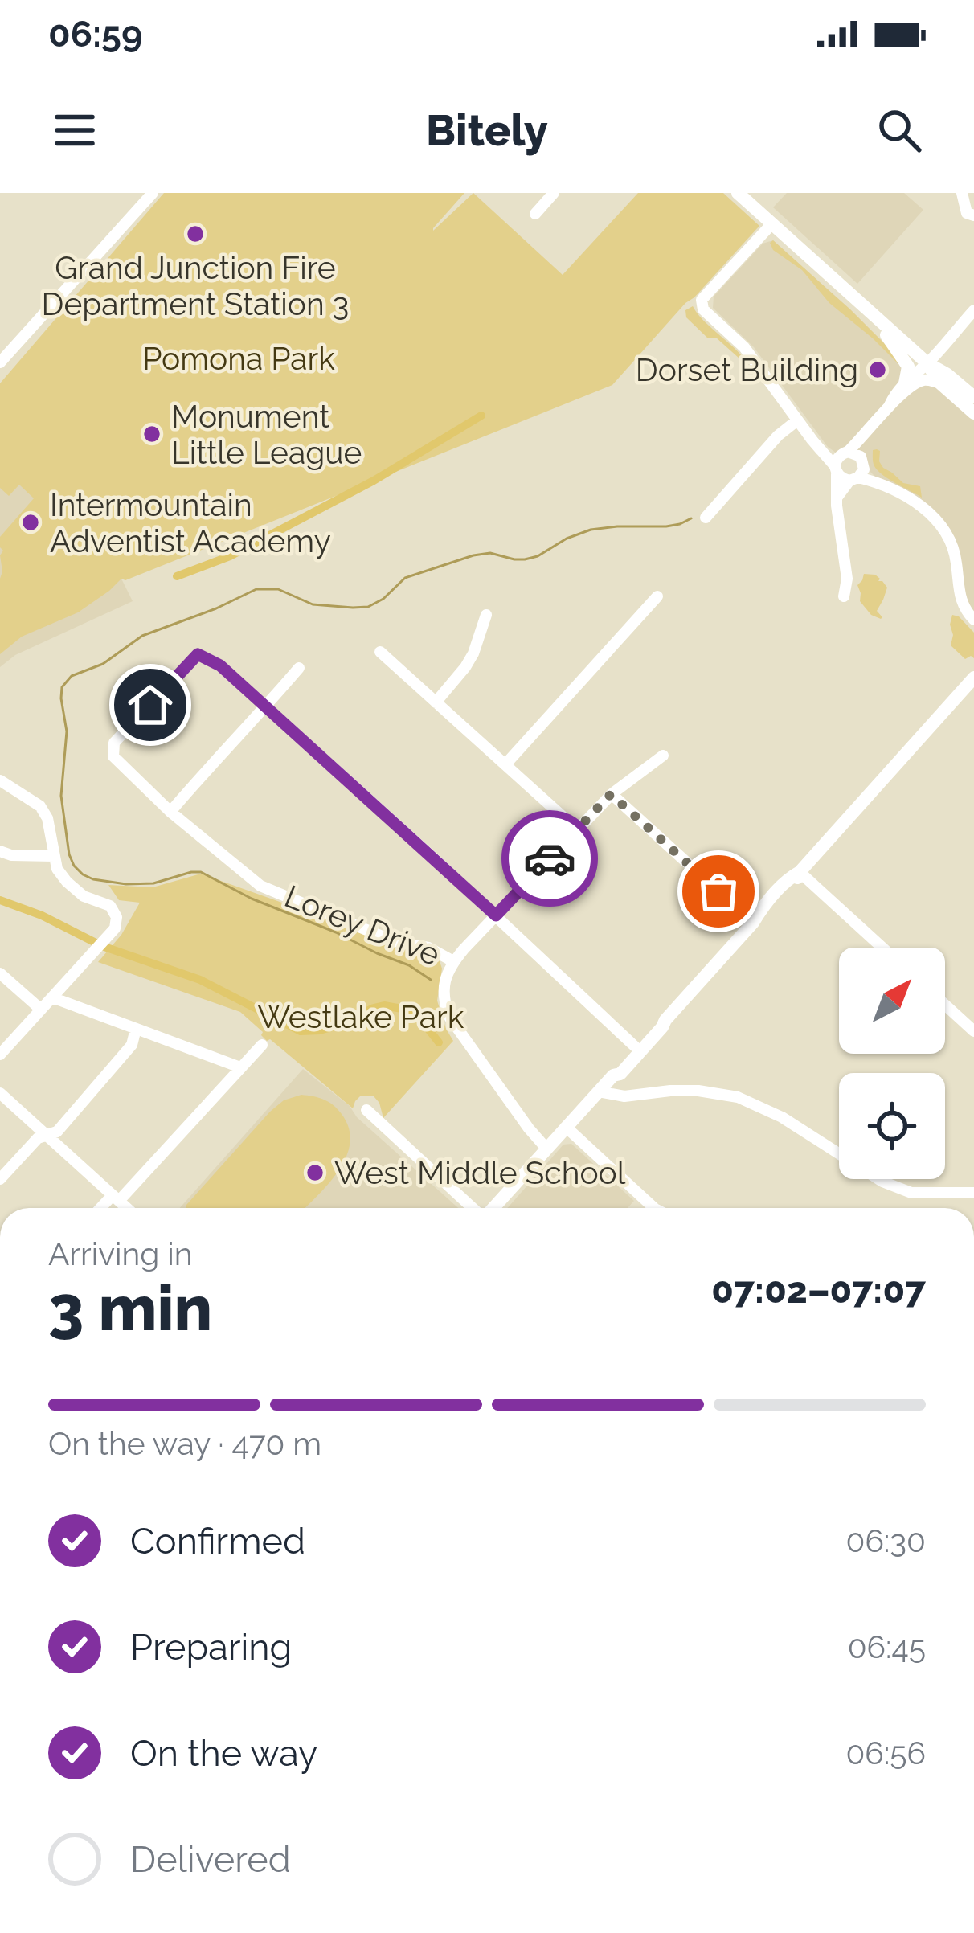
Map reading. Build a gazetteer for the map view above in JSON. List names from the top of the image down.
{
  "streets": {
    "street": ["Lorey Drive"]
  },
  "parks": ["Pomona Park", "Westlake Park"],
  "places": [
    "Grand Junction Fire Department Station 3",
    "Dorset Building",
    "Monument Little League",
    "Intermountain Adventist Academy",
    "West Middle School"
  ],
  "north": "top right",
  "page": {
    "status": "06:59",
    "header": "Bitely",
    "heading": ["3 min", "Arriving in", "07:02–07:07"],
    "bar": "On the way · 470 m",
    "list": [
      ["Confirmed", "06:30"],
      ["Preparing", "06:45"],
      ["On the way", "06:56"],
      "Delivered"
    ]
  }
}
